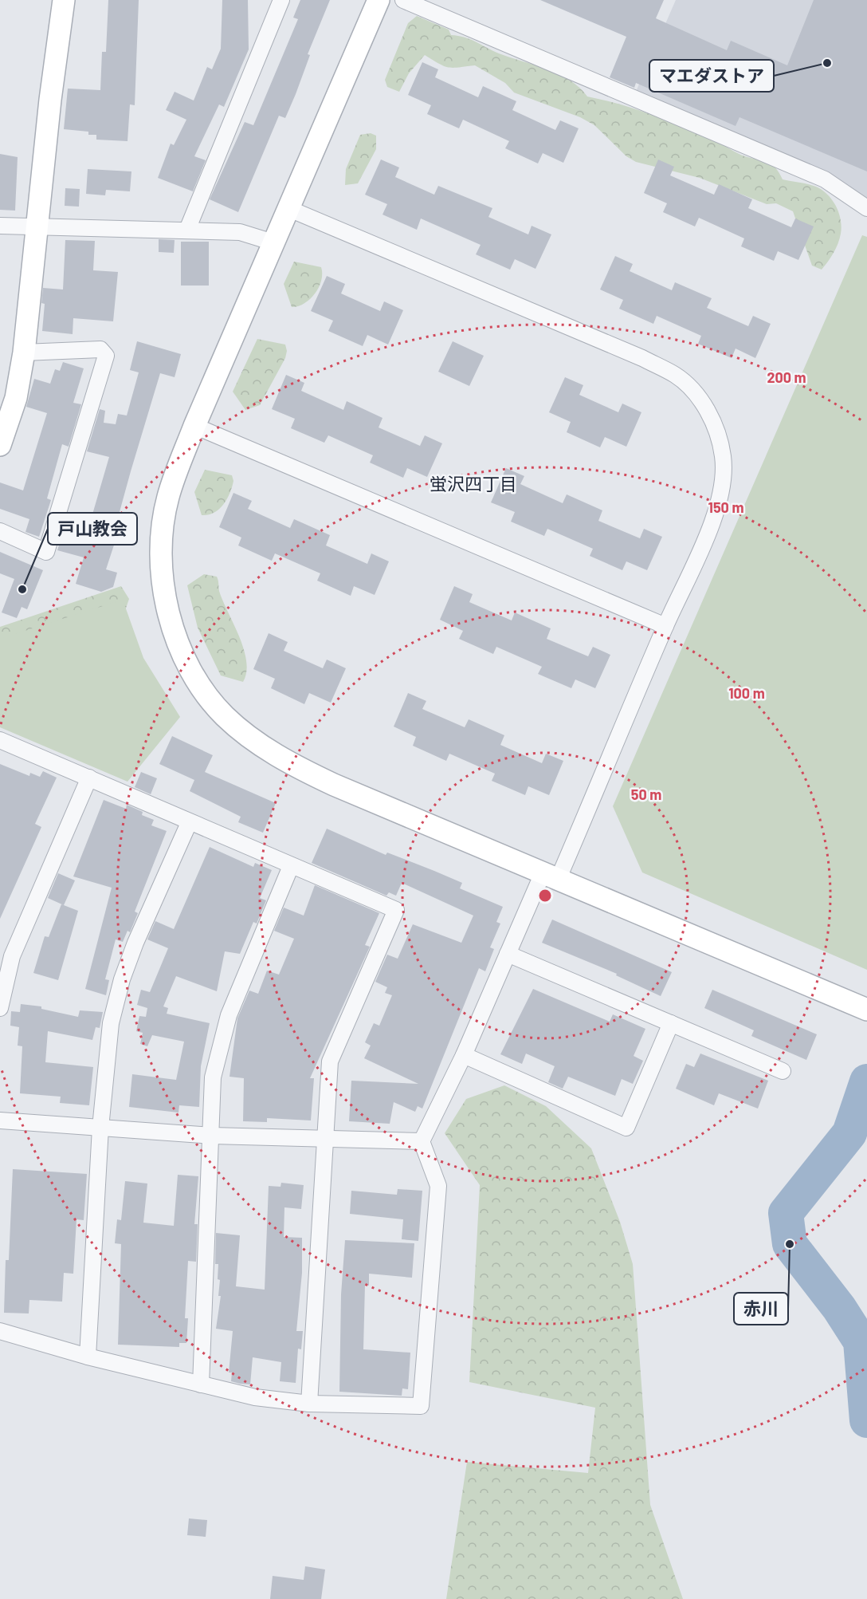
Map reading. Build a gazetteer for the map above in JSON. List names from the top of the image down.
{
  "districts": ["蛍沢四丁目"],
  "places": ["マエダストア", "戸山教会", "赤川"],
  "rings": [
    "200 m",
    "150 m",
    "100 m",
    "50 m"
  ]
}
